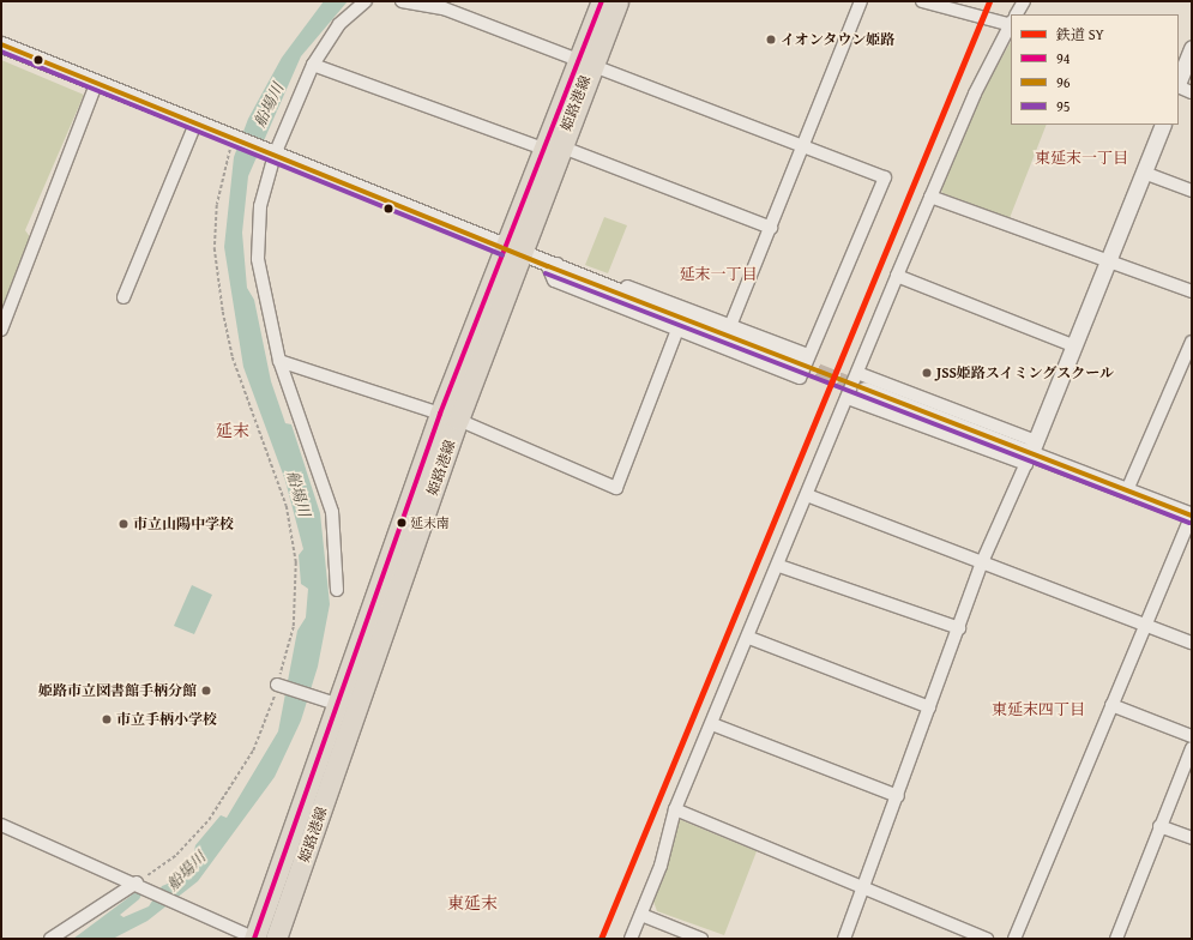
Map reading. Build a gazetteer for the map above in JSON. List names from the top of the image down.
{
  "streets": {
    "main road": ["姫路港線"]
  },
  "districts": [
    "東延末一丁目",
    "延末一丁目",
    "延末",
    "東延末四丁目",
    "東延末"
  ],
  "water": ["船場川"],
  "places": [
    "イオンタウン姫路",
    "JSS姫路スイミングスクール",
    "延末南",
    "市立山陽中学校",
    "姫路市立図書館手柄分館",
    "市立手柄小学校"
  ],
  "lines": [
    "rail line SY",
    "transit line 94",
    "transit line 96",
    "transit line 95"
  ],
  "legend": [
    "鉄道 SY",
    "94",
    "96",
    "95"
  ]
}
